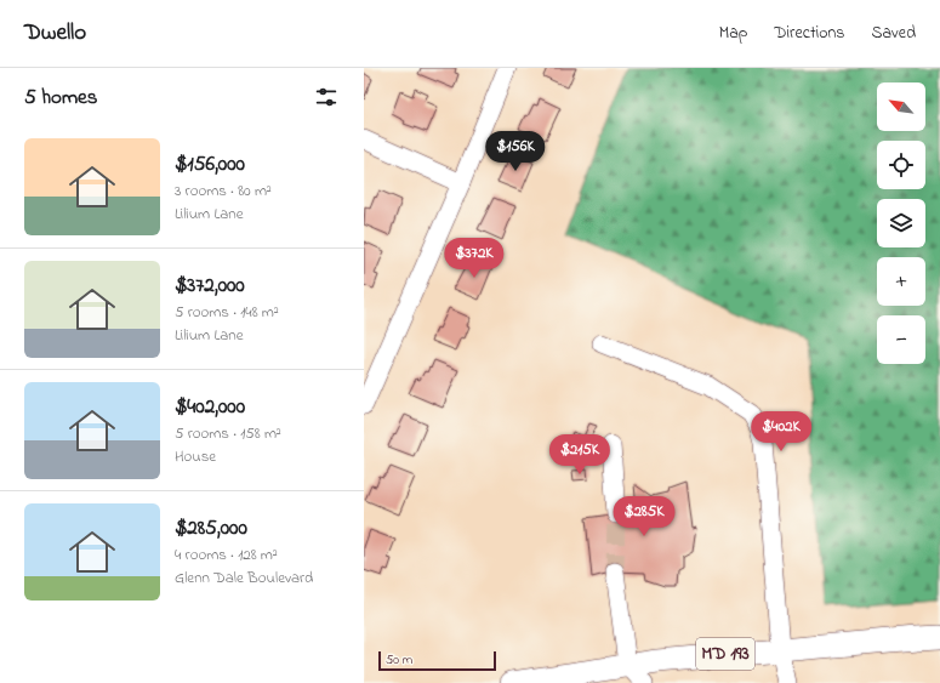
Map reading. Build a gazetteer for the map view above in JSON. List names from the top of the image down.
{
  "streets": {
    "main road": ["MD 193"]
  },
  "scale_bar": "50 m",
  "north": "top left",
  "page": {
    "header": "Dwello",
    "nav": ["Map", "Directions", "Saved"],
    "heading": "5 homes",
    "map_buttons": ["+", "−"],
    "list": [
      {
        "name": "$156,000",
        "note": "3 rooms · 80 m² · Lilium Lane"
      },
      {
        "name": "$372,000",
        "note": "5 rooms · 148 m² · Lilium Lane"
      },
      {
        "name": "$402,000",
        "note": "5 rooms · 158 m² · House"
      },
      {
        "name": "$285,000",
        "note": "4 rooms · 128 m² · Glenn Dale Boulevard"
      }
    ],
    "price": [
      "$156K",
      "$372K",
      "$402K",
      "$215K",
      "$285K"
    ],
    "scale": "50 m"
  }
}
